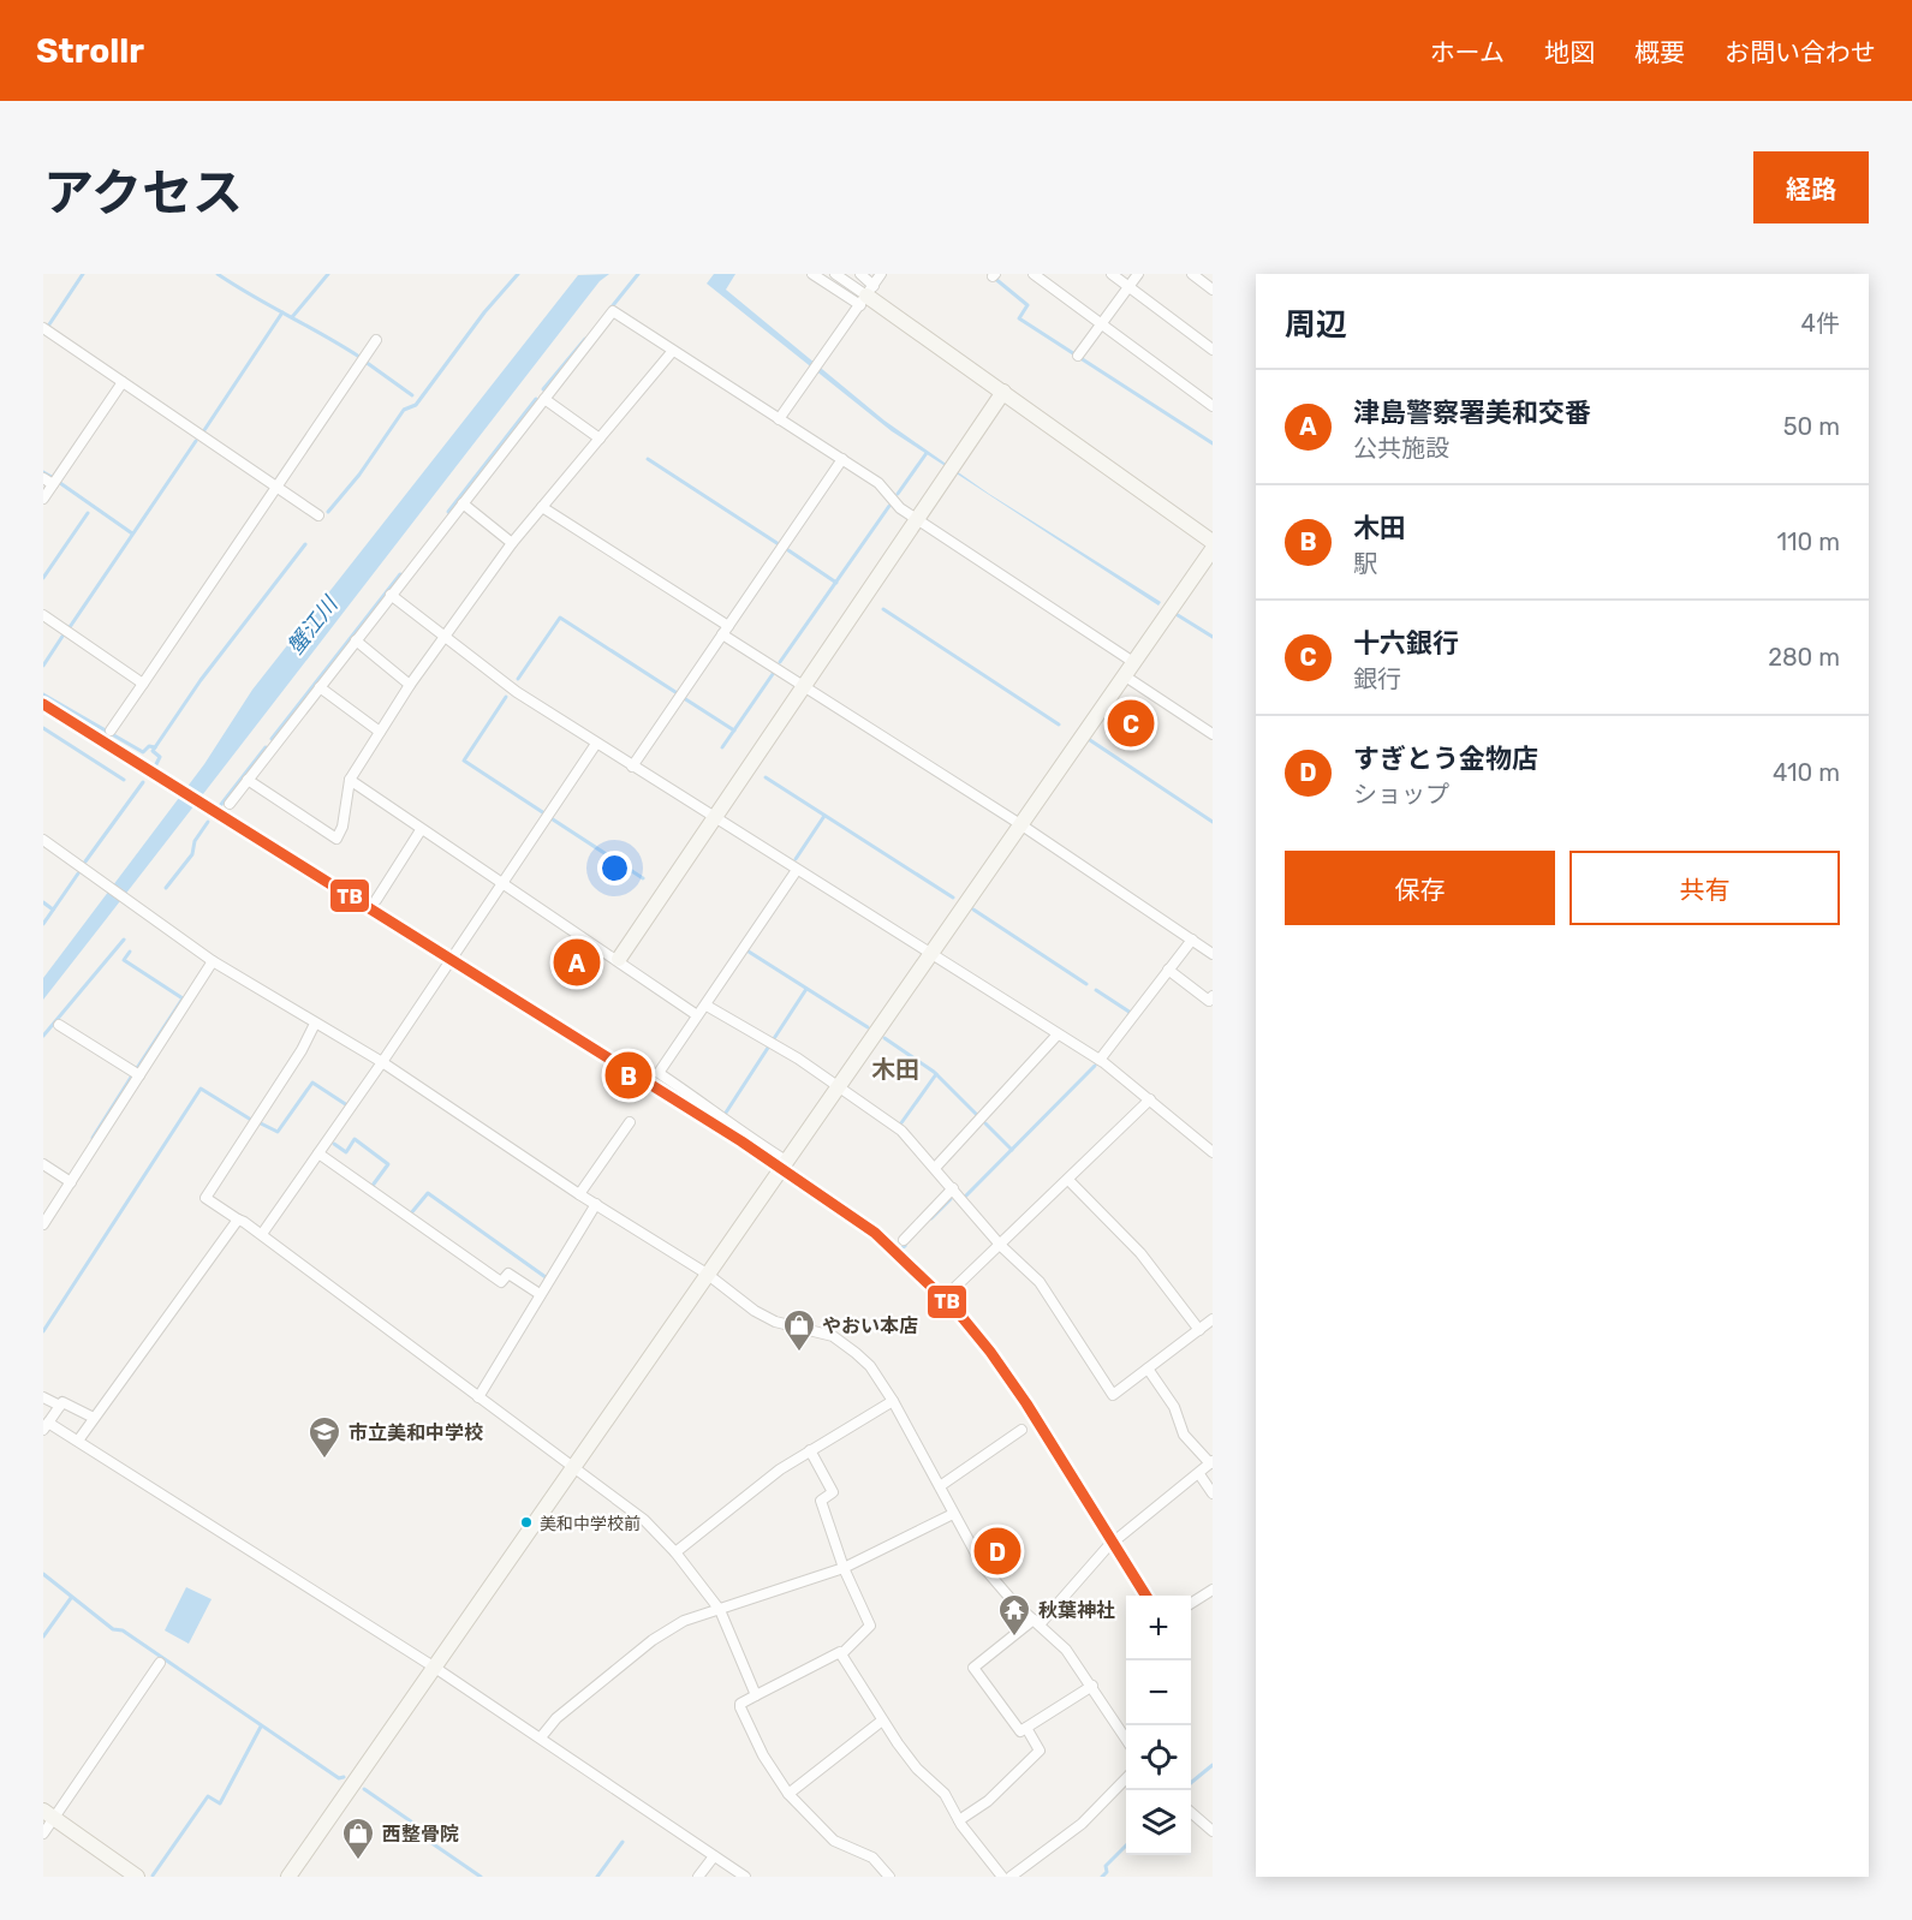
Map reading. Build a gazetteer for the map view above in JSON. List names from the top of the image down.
{
  "districts": ["木田"],
  "water": ["蟹江川"],
  "places": {
    "shop": ["やおい本店", "西整骨院"],
    "school or university": ["市立美和中学校"],
    "other": ["美和中学校前"],
    "temple": ["秋葉神社"]
  },
  "lines": ["transit line TB"],
  "page": {
    "header": "Strollr",
    "nav": [
      "ホーム",
      "地図",
      "概要",
      "お問い合わせ"
    ],
    "title": "アクセス",
    "buttons": [
      "経路",
      ["保存", "共有"]
    ],
    "heading": ["周辺", "4件"],
    "list": [
      {
        "mark": "A",
        "name": "津島警察署美和交番",
        "note": "公共施設",
        "value": "50 m"
      },
      {
        "mark": "B",
        "name": "木田",
        "note": "駅",
        "value": "110 m"
      },
      {
        "mark": "C",
        "name": "十六銀行",
        "note": "銀行",
        "value": "280 m"
      },
      {
        "mark": "D",
        "name": "すぎとう金物店",
        "note": "ショップ",
        "value": "410 m"
      }
    ],
    "pins": [
      "C",
      "A",
      "B",
      "D"
    ],
    "map_buttons": ["+", "−"]
  }
}
